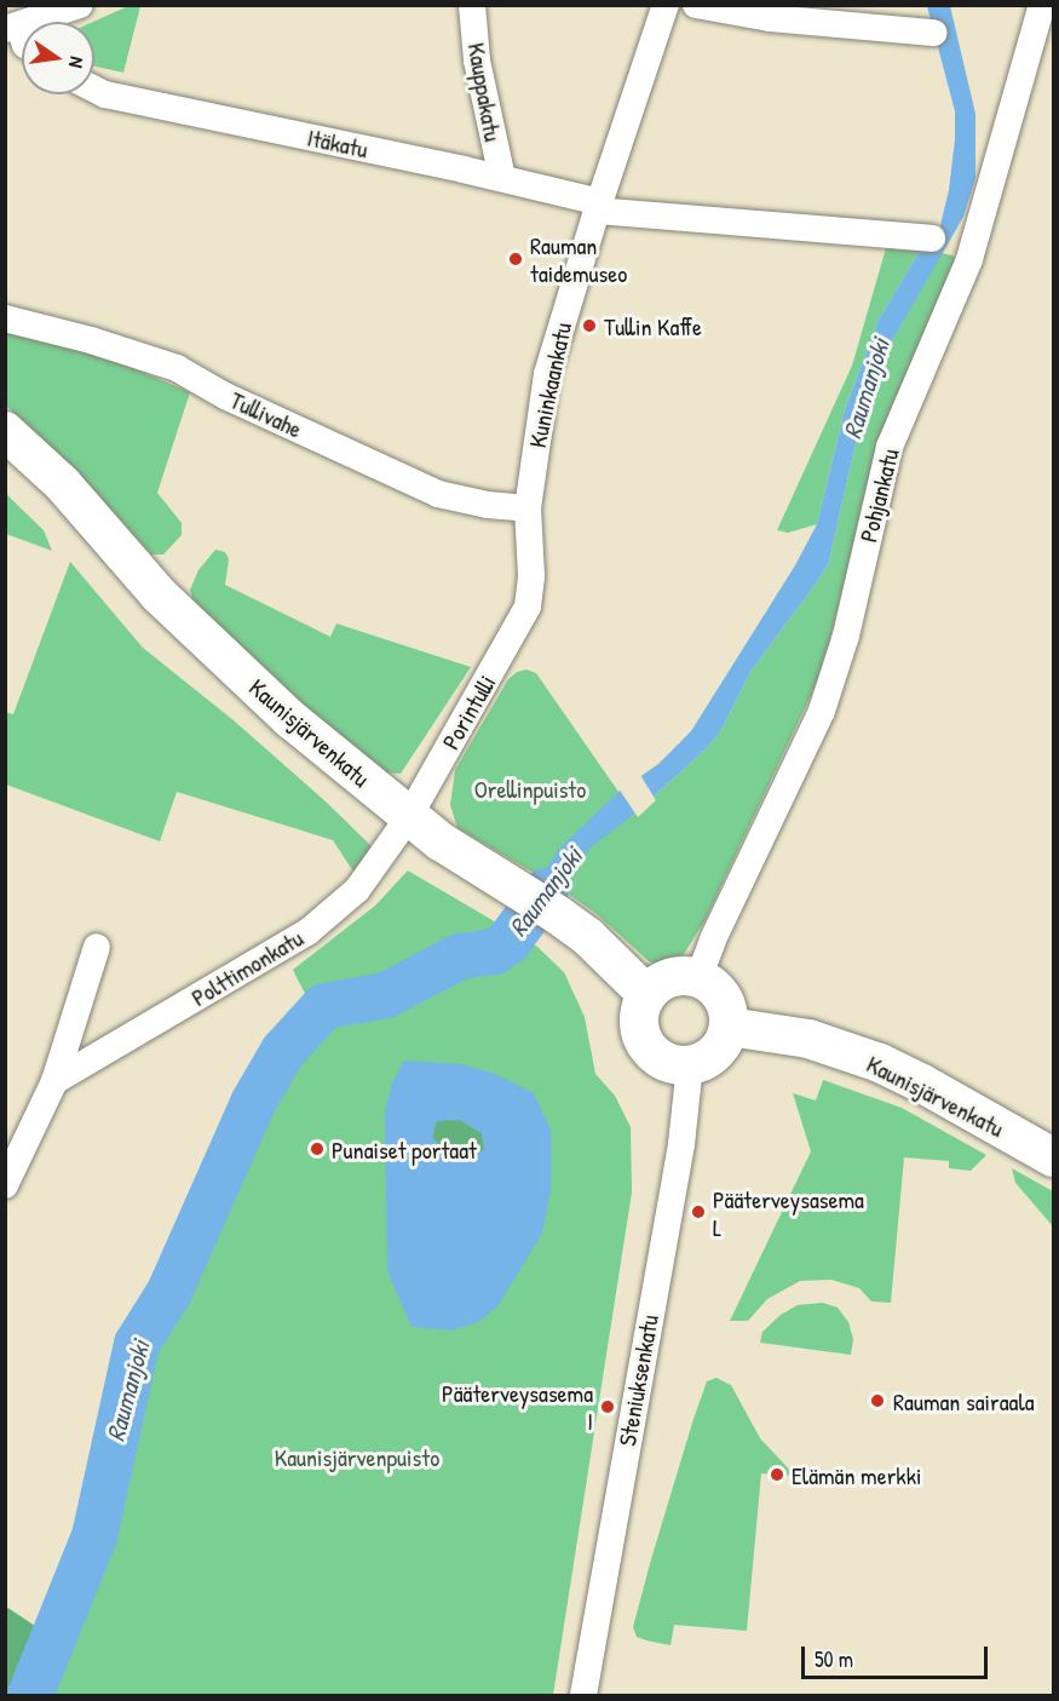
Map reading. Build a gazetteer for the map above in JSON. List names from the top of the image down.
{
  "streets": {
    "main road": ["Kaunisjärvenkatu"],
    "street": [
      "Kauppakatu",
      "Itäkatu",
      "Kuninkaankatu",
      "Tullivahe",
      "Pohjankatu",
      "Porintulli",
      "Polttimonkatu",
      "Steniuksenkatu"
    ]
  },
  "crossings": [
    ["Kauppakatu", "Itäkatu"],
    ["Itäkatu", "Kuninkaankatu"],
    ["Kuninkaankatu", "Tullivahe"],
    ["Kuninkaankatu", "Porintulli"],
    ["Pohjankatu", "Kaunisjärvenkatu"],
    ["Pohjankatu", "Steniuksenkatu"],
    ["Porintulli", "Kaunisjärvenkatu"],
    ["Porintulli", "Polttimonkatu"],
    ["Kaunisjärvenkatu", "Polttimonkatu"],
    ["Kaunisjärvenkatu", "Steniuksenkatu"]
  ],
  "water": ["Raumanjoki"],
  "parks": ["Orellinpuisto", "Kaunisjärvenpuisto"],
  "places": [
    "Rauman taidemuseo",
    "Tullin Kaffe",
    "Punaiset portaat",
    "Pääterveysasema L",
    "Rauman sairaala",
    "Pääterveysasema I",
    "Elämän merkki"
  ],
  "scale_bar": "50 m",
  "north": "right"
}
